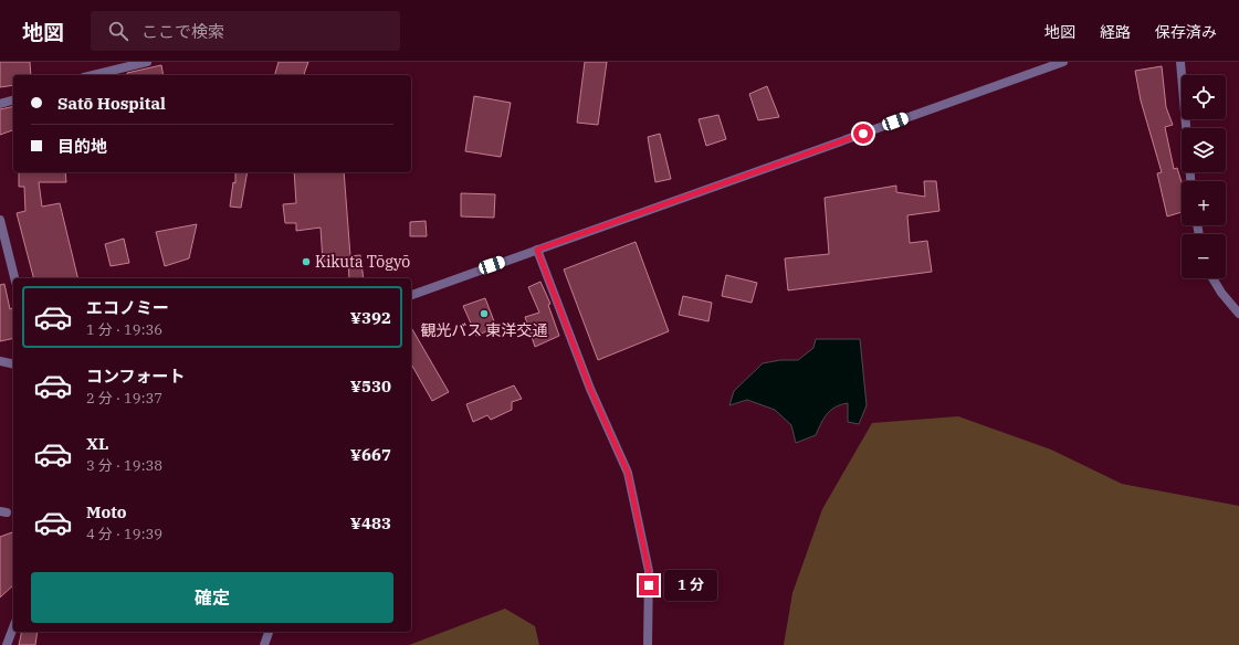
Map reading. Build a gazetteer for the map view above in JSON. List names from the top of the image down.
{
  "places": ["Kikuta Tōgyō", "観光バス 東洋交通"],
  "page": {
    "header": "地図",
    "search": "ここで検索",
    "nav": ["地図", "経路", "保存済み"],
    "map_buttons": ["+", "−"],
    "banner": ["Satō Hospital", "目的地"],
    "list": [
      {
        "name": "エコノミー",
        "note": "1 分 · 19:36",
        "value": "¥392"
      },
      {
        "name": "コンフォート",
        "note": "2 分 · 19:37",
        "value": "¥530"
      },
      {
        "name": "XL",
        "note": "3 分 · 19:38",
        "value": "¥667"
      },
      {
        "name": "Moto",
        "note": "4 分 · 19:39",
        "value": "¥483"
      }
    ],
    "buttons": "確定",
    "bubble": "1 分"
  }
}
